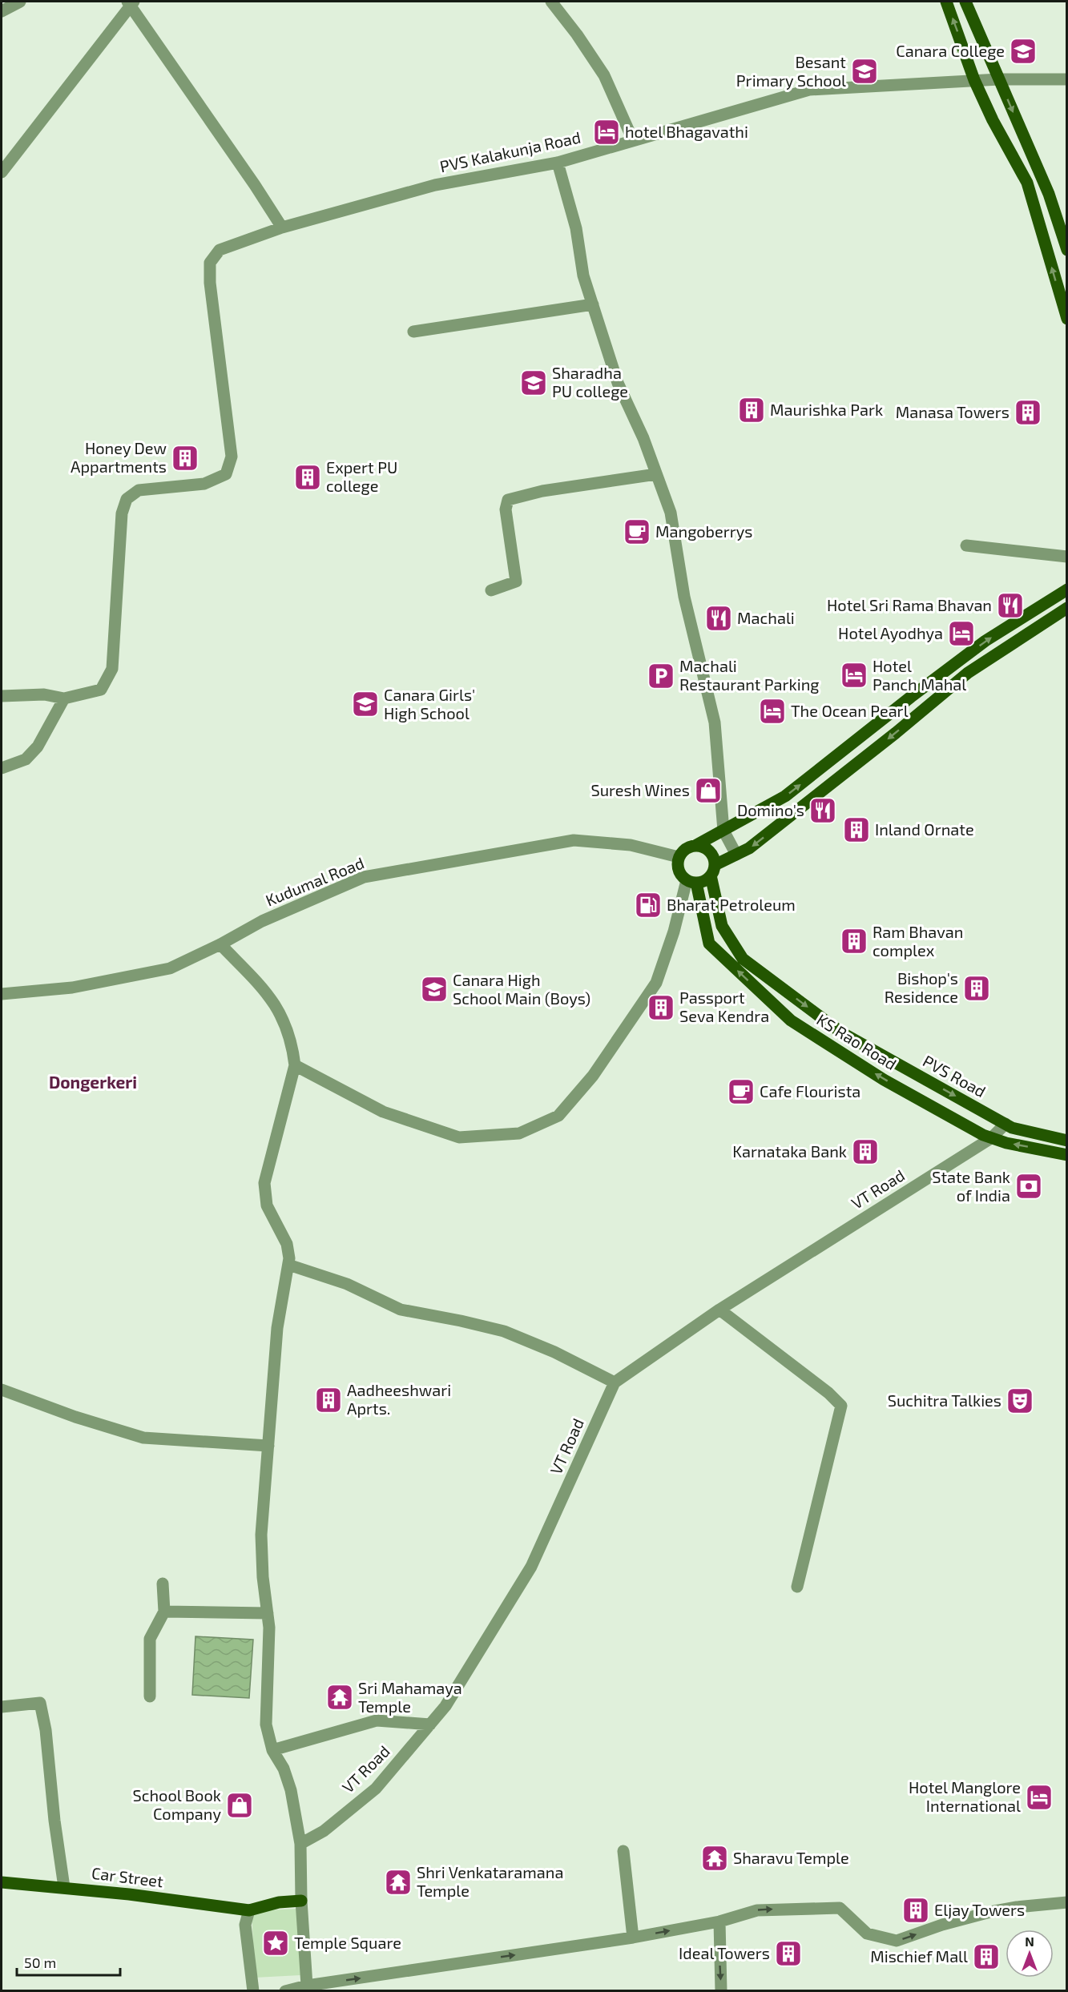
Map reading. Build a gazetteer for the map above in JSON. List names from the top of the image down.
{
  "streets": {
    "main road": ["KS Rao Road", "PVS Road", "Car Street"],
    "street": ["PVS Kalakunja Road", "Kudumal Road", "VT Road"]
  },
  "crossings": [
    ["Kudumal Road", "KS Rao Road"],
    ["Kudumal Road", "PVS Road"],
    ["KS Rao Road", "PVS Road"],
    ["KS Rao Road", "VT Road"],
    ["PVS Road", "VT Road"]
  ],
  "one_way": ["KS Rao Road", "PVS Road"],
  "districts": ["Dongerkeri"],
  "places": {
    "school or university": [
      "Canara College",
      "Besant Primary School",
      "Sharadha PU college",
      "Canara Girls' High School",
      "Canara High School Main (Boys)"
    ],
    "hotel": [
      "hotel Bhagavathi",
      "Hotel Ayodhya",
      "Hotel Panch Mahal",
      "The Ocean Pearl",
      "Hotel Manglore International"
    ],
    "building": [
      "Maurishka Park",
      "Manasa Towers",
      "Honey Dew Appartments",
      "Expert PU college",
      "Inland Ornate",
      "Ram Bhavan complex",
      "Bishop's Residence",
      "Passport Seva Kendra",
      "Karnataka Bank",
      "Aadheeshwari Aprts.",
      "Eljay Towers",
      "Ideal Towers",
      "Mischief Mall"
    ],
    "cafe": ["Mangoberrys", "Cafe Flourista"],
    "restaurant": ["Hotel Sri Rama Bhavan", "Machali", "Domino's"],
    "parking": ["Machali Restaurant Parking"],
    "shop": ["Suresh Wines", "School Book Company"],
    "fuel station": ["Bharat Petroleum"],
    "bank": ["State Bank of India"],
    "theatre": ["Suchitra Talkies"],
    "temple": ["Sri Mahamaya Temple", "Sharavu Temple", "Shri Venkataramana Temple"],
    "place": ["Temple Square"]
  },
  "scale_bar": "50 m",
  "north": "top"
}
